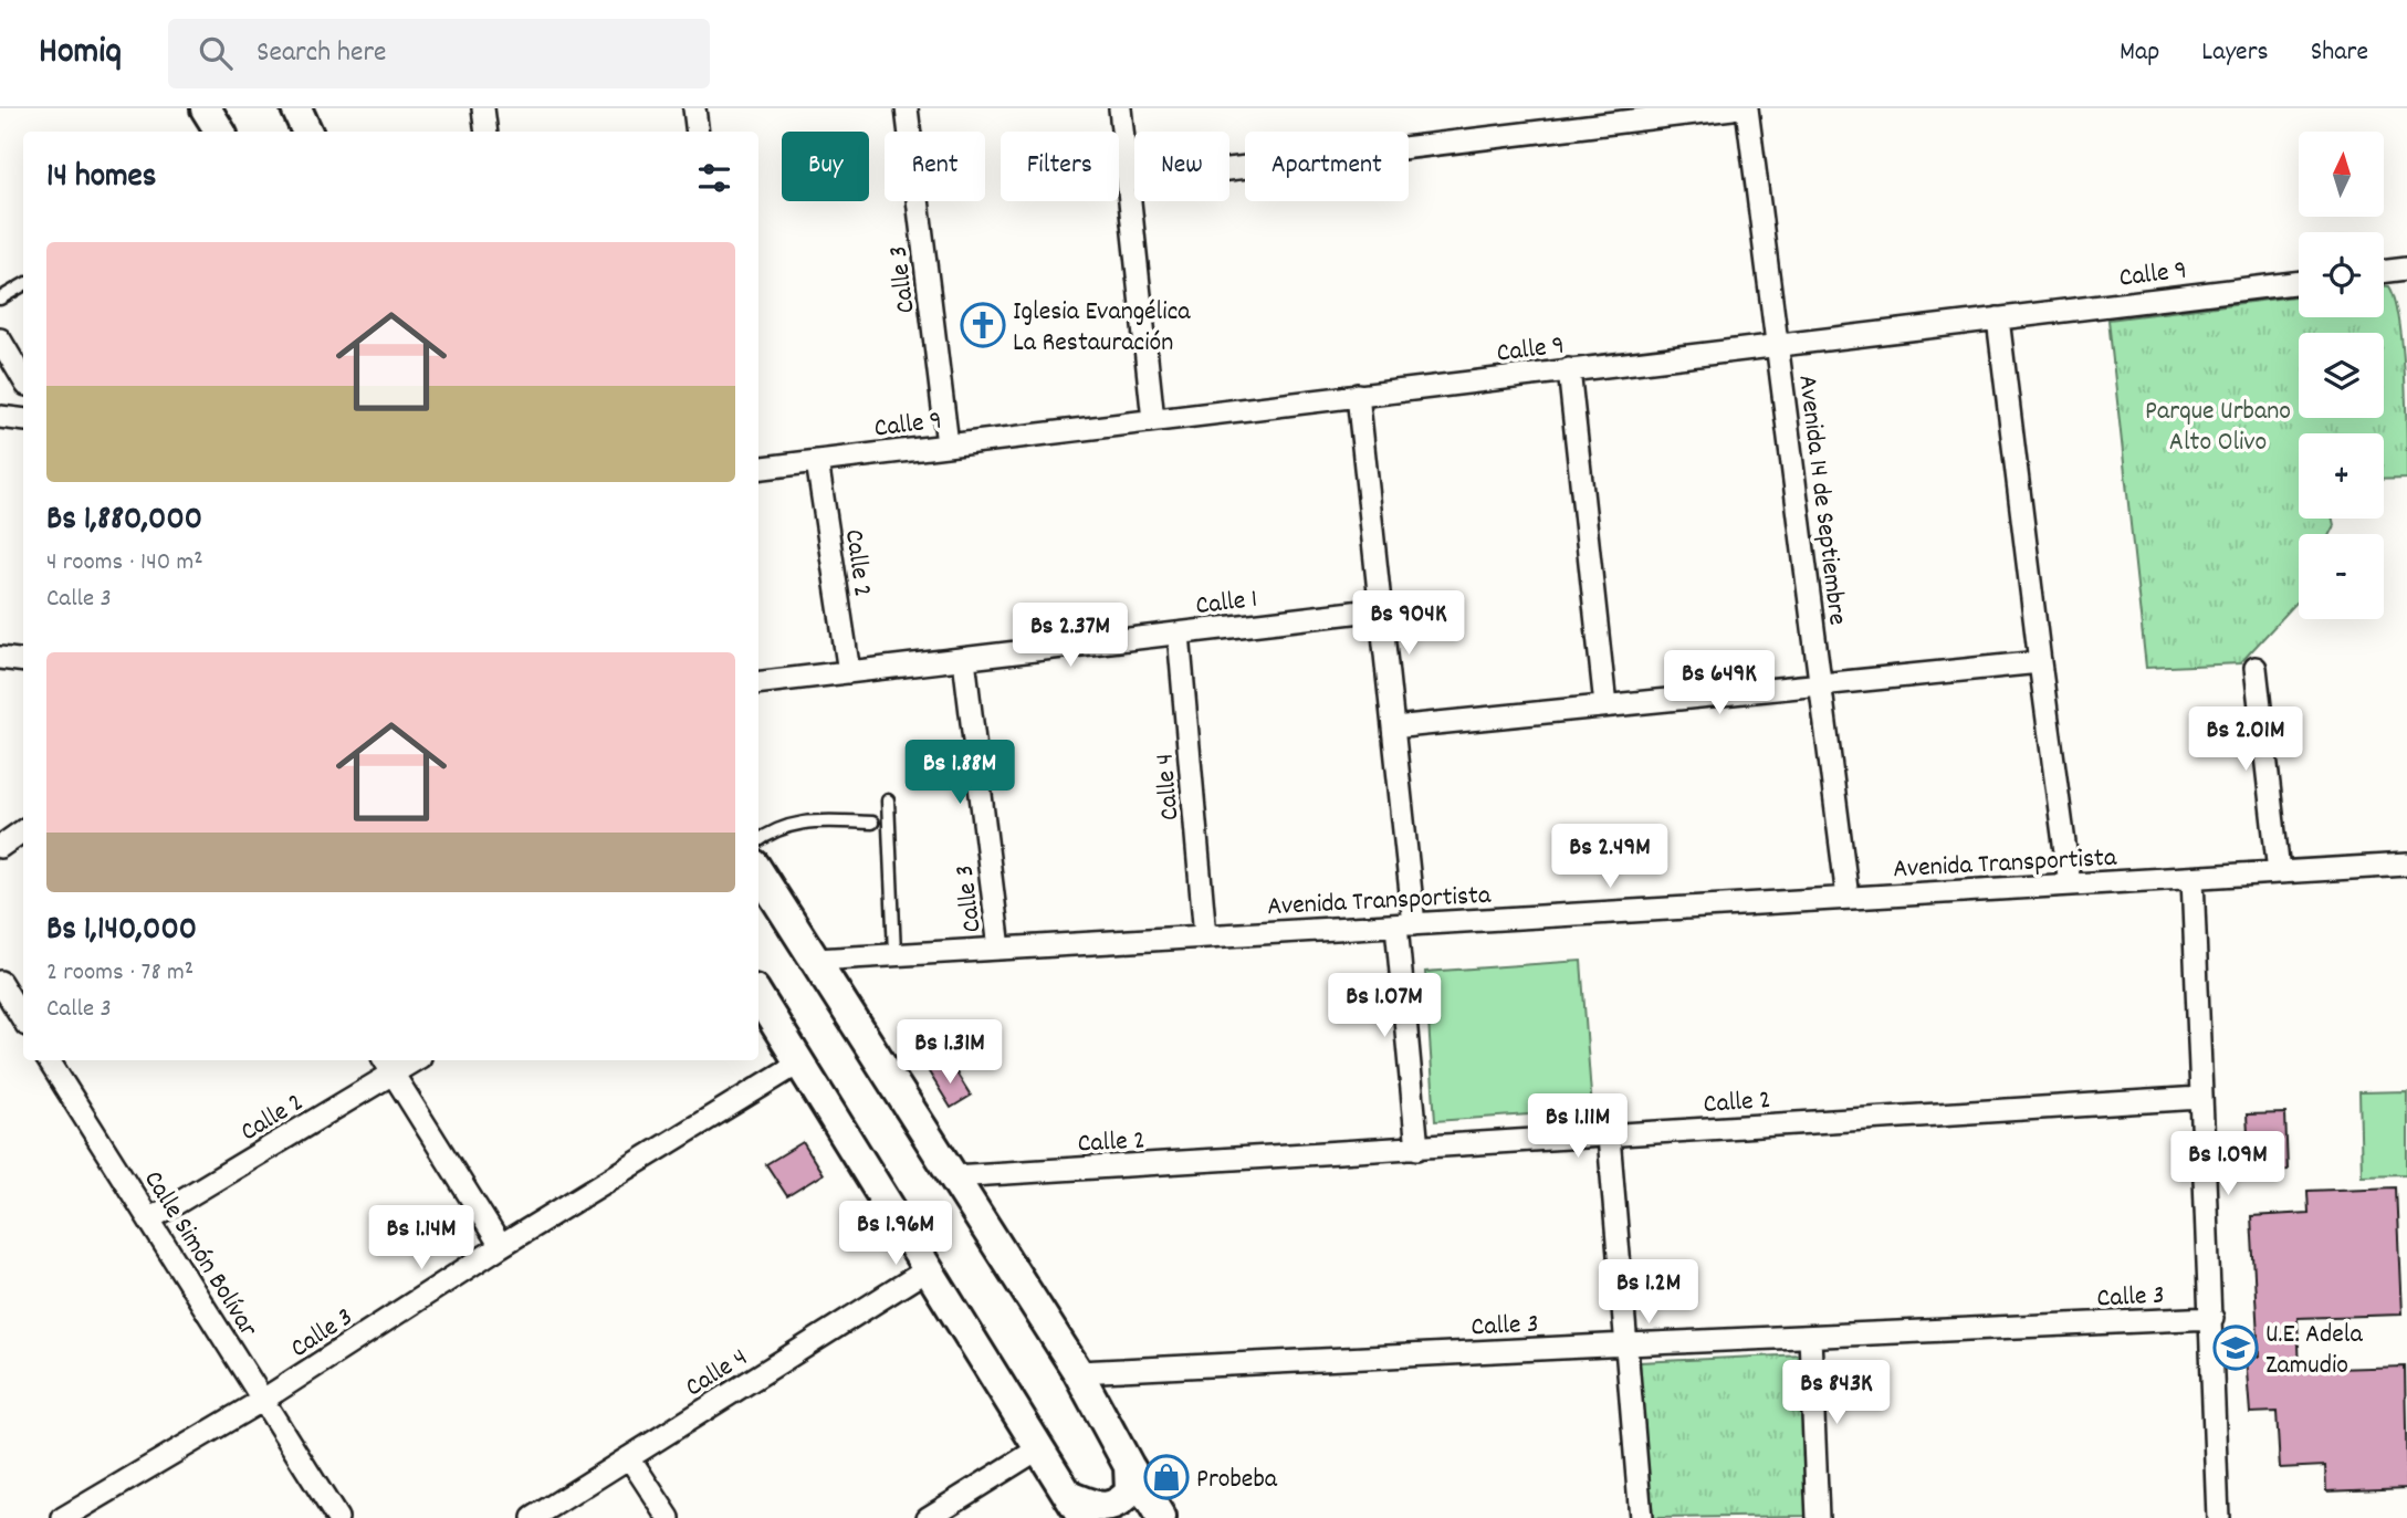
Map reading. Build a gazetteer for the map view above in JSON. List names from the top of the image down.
{
  "streets": {
    "street": [
      "Calle 9",
      "Calle 3",
      "Avenida 14 de Septiembre",
      "Calle 2",
      "Calle 1",
      "Calle 4",
      "Avenida Transportista",
      "Calle Simón Bolívar"
    ]
  },
  "crossings": [
    ["Calle 9", "Calle 3"],
    ["Calle 9", "Avenida 14 de Septiembre"],
    ["Calle 9", "Calle 2"],
    ["Calle 3", "Calle 1"],
    ["Calle 3", "Avenida Transportista"],
    ["Calle 3", "Calle Simón Bolívar"],
    ["Avenida 14 de Septiembre", "Avenida Transportista"],
    ["Calle 2", "Calle 1"],
    ["Calle 2", "Calle Simón Bolívar"],
    ["Calle 1", "Calle 4"],
    ["Calle 4", "Avenida Transportista"]
  ],
  "parks": ["Parque Urbano Alto Olivo"],
  "places": {
    "church": ["Iglesia Evangélica La Restauración"],
    "school or university": ["U.E. Adela Zamudio"],
    "shop": ["Probeba"]
  },
  "north": "top",
  "page": {
    "header": "Homiq",
    "search": "Search here",
    "nav": ["Map", "Layers", "Share"],
    "map_buttons": ["+", "−"],
    "chip": [
      "Buy",
      "Rent",
      "Filters",
      "New",
      "Apartment"
    ],
    "heading": "14 homes",
    "list": [
      {
        "name": "Bs 1,880,000",
        "note": "4 rooms · 140 m² · Calle 3"
      },
      {
        "name": "Bs 1,140,000",
        "note": "2 rooms · 78 m² · Calle 3"
      }
    ],
    "price": [
      "Bs 904K",
      "Bs 2.37M",
      "Bs 649K",
      "Bs 2.01M",
      "Bs 1.88M",
      "Bs 2.49M",
      "Bs 1.07M",
      "Bs 1.31M",
      "Bs 1.11M",
      "Bs 1.09M",
      "Bs 1.96M",
      "Bs 1.14M",
      "Bs 1.2M",
      "Bs 843K"
    ]
  }
}
